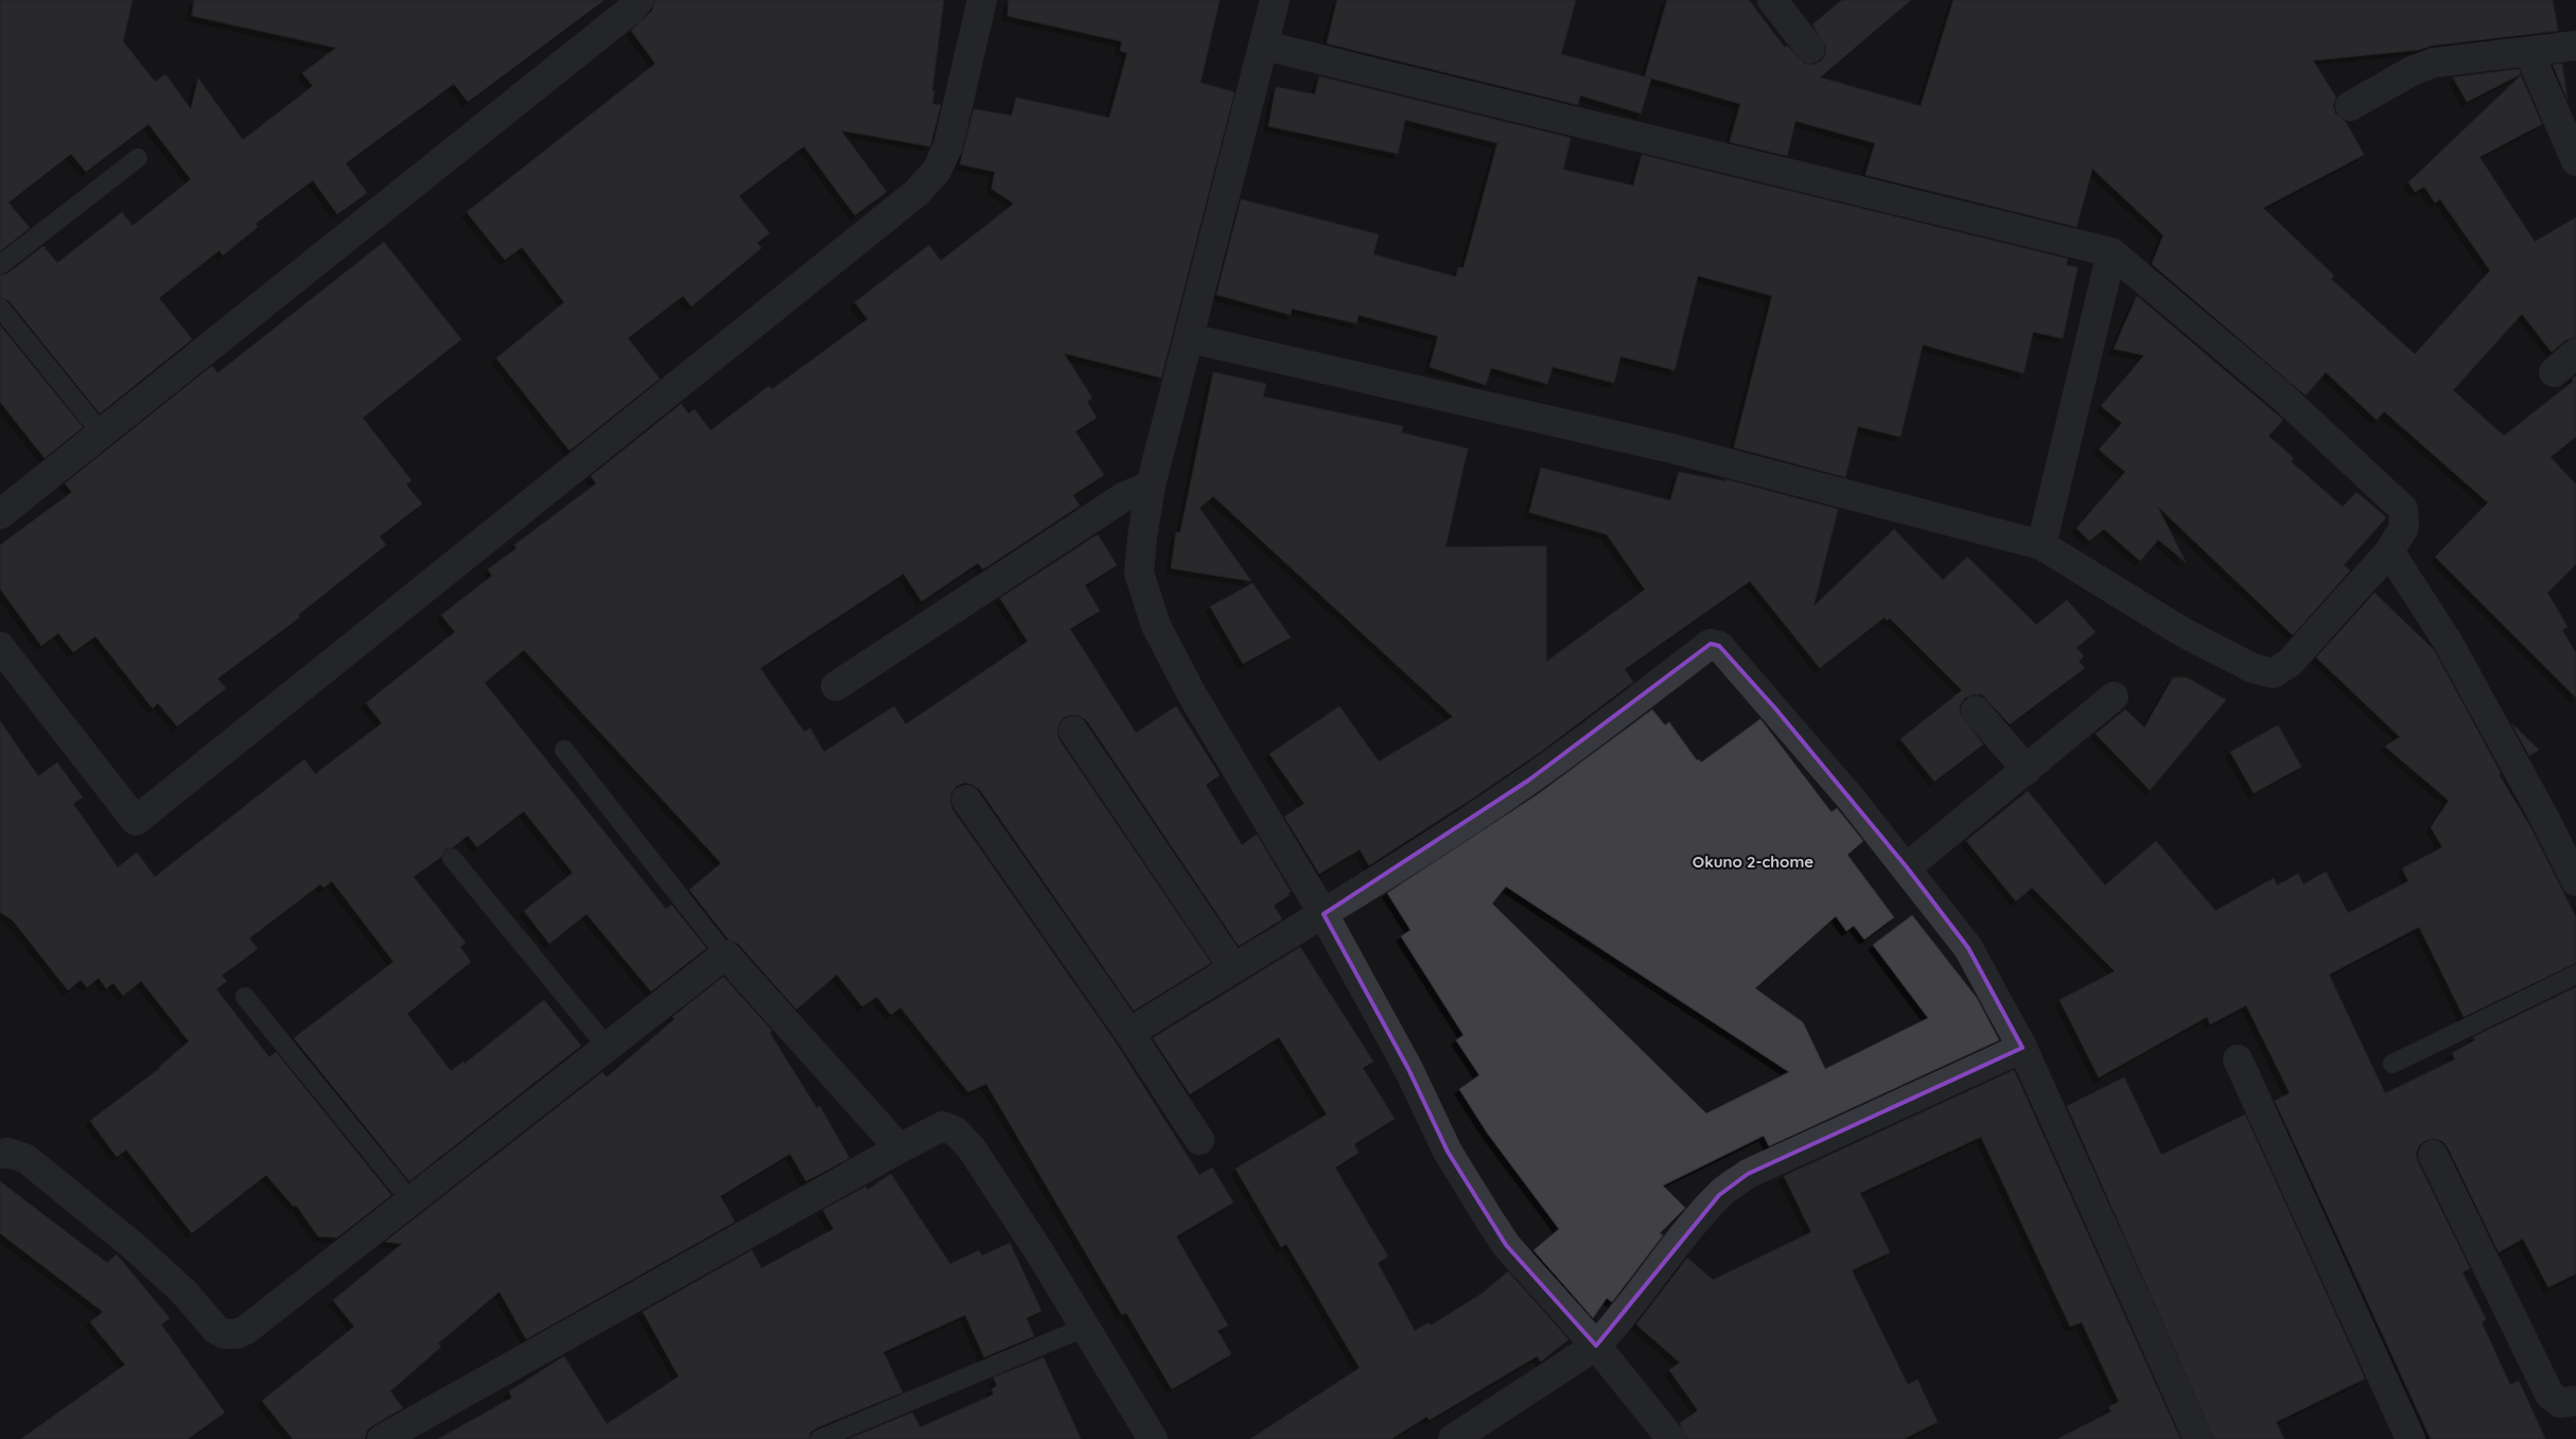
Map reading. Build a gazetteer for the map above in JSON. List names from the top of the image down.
{
  "districts": ["Okuno 2-chome"]
}
